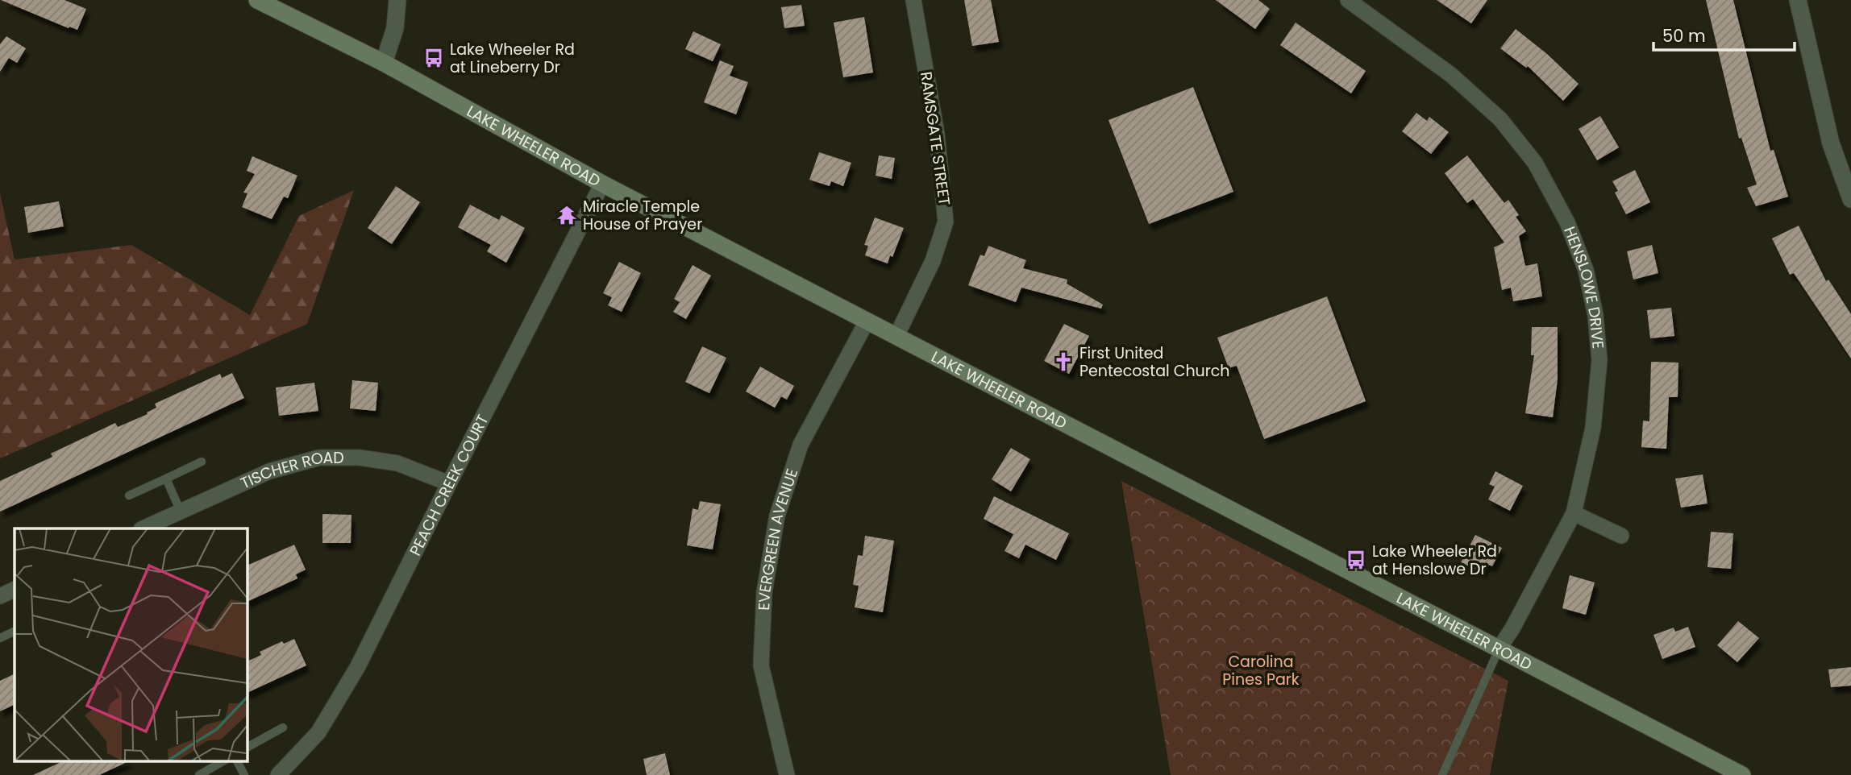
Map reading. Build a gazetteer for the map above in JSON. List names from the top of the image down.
{
  "streets": {
    "main road": ["LAKE WHEELER ROAD"],
    "street": [
      "RAMSGATE STREET",
      "HENSLOWE DRIVE",
      "TISCHER ROAD",
      "PEACH CREEK COURT",
      "EVERGREEN AVENUE"
    ]
  },
  "crossings": [
    ["RAMSGATE STREET", "LAKE WHEELER ROAD"],
    ["LAKE WHEELER ROAD", "HENSLOWE DRIVE"],
    ["LAKE WHEELER ROAD", "PEACH CREEK COURT"],
    ["LAKE WHEELER ROAD", "EVERGREEN AVENUE"],
    ["TISCHER ROAD", "PEACH CREEK COURT"]
  ],
  "parks": ["Carolina Pines Park"],
  "places": {
    "bus stop": ["Lake Wheeler Rd at Lineberry Dr", "Lake Wheeler Rd at Henslowe Dr"],
    "temple": ["Miracle Temple House of Prayer"],
    "church": ["First United Pentecostal Church"]
  },
  "scale_bar": "50 m"
}
